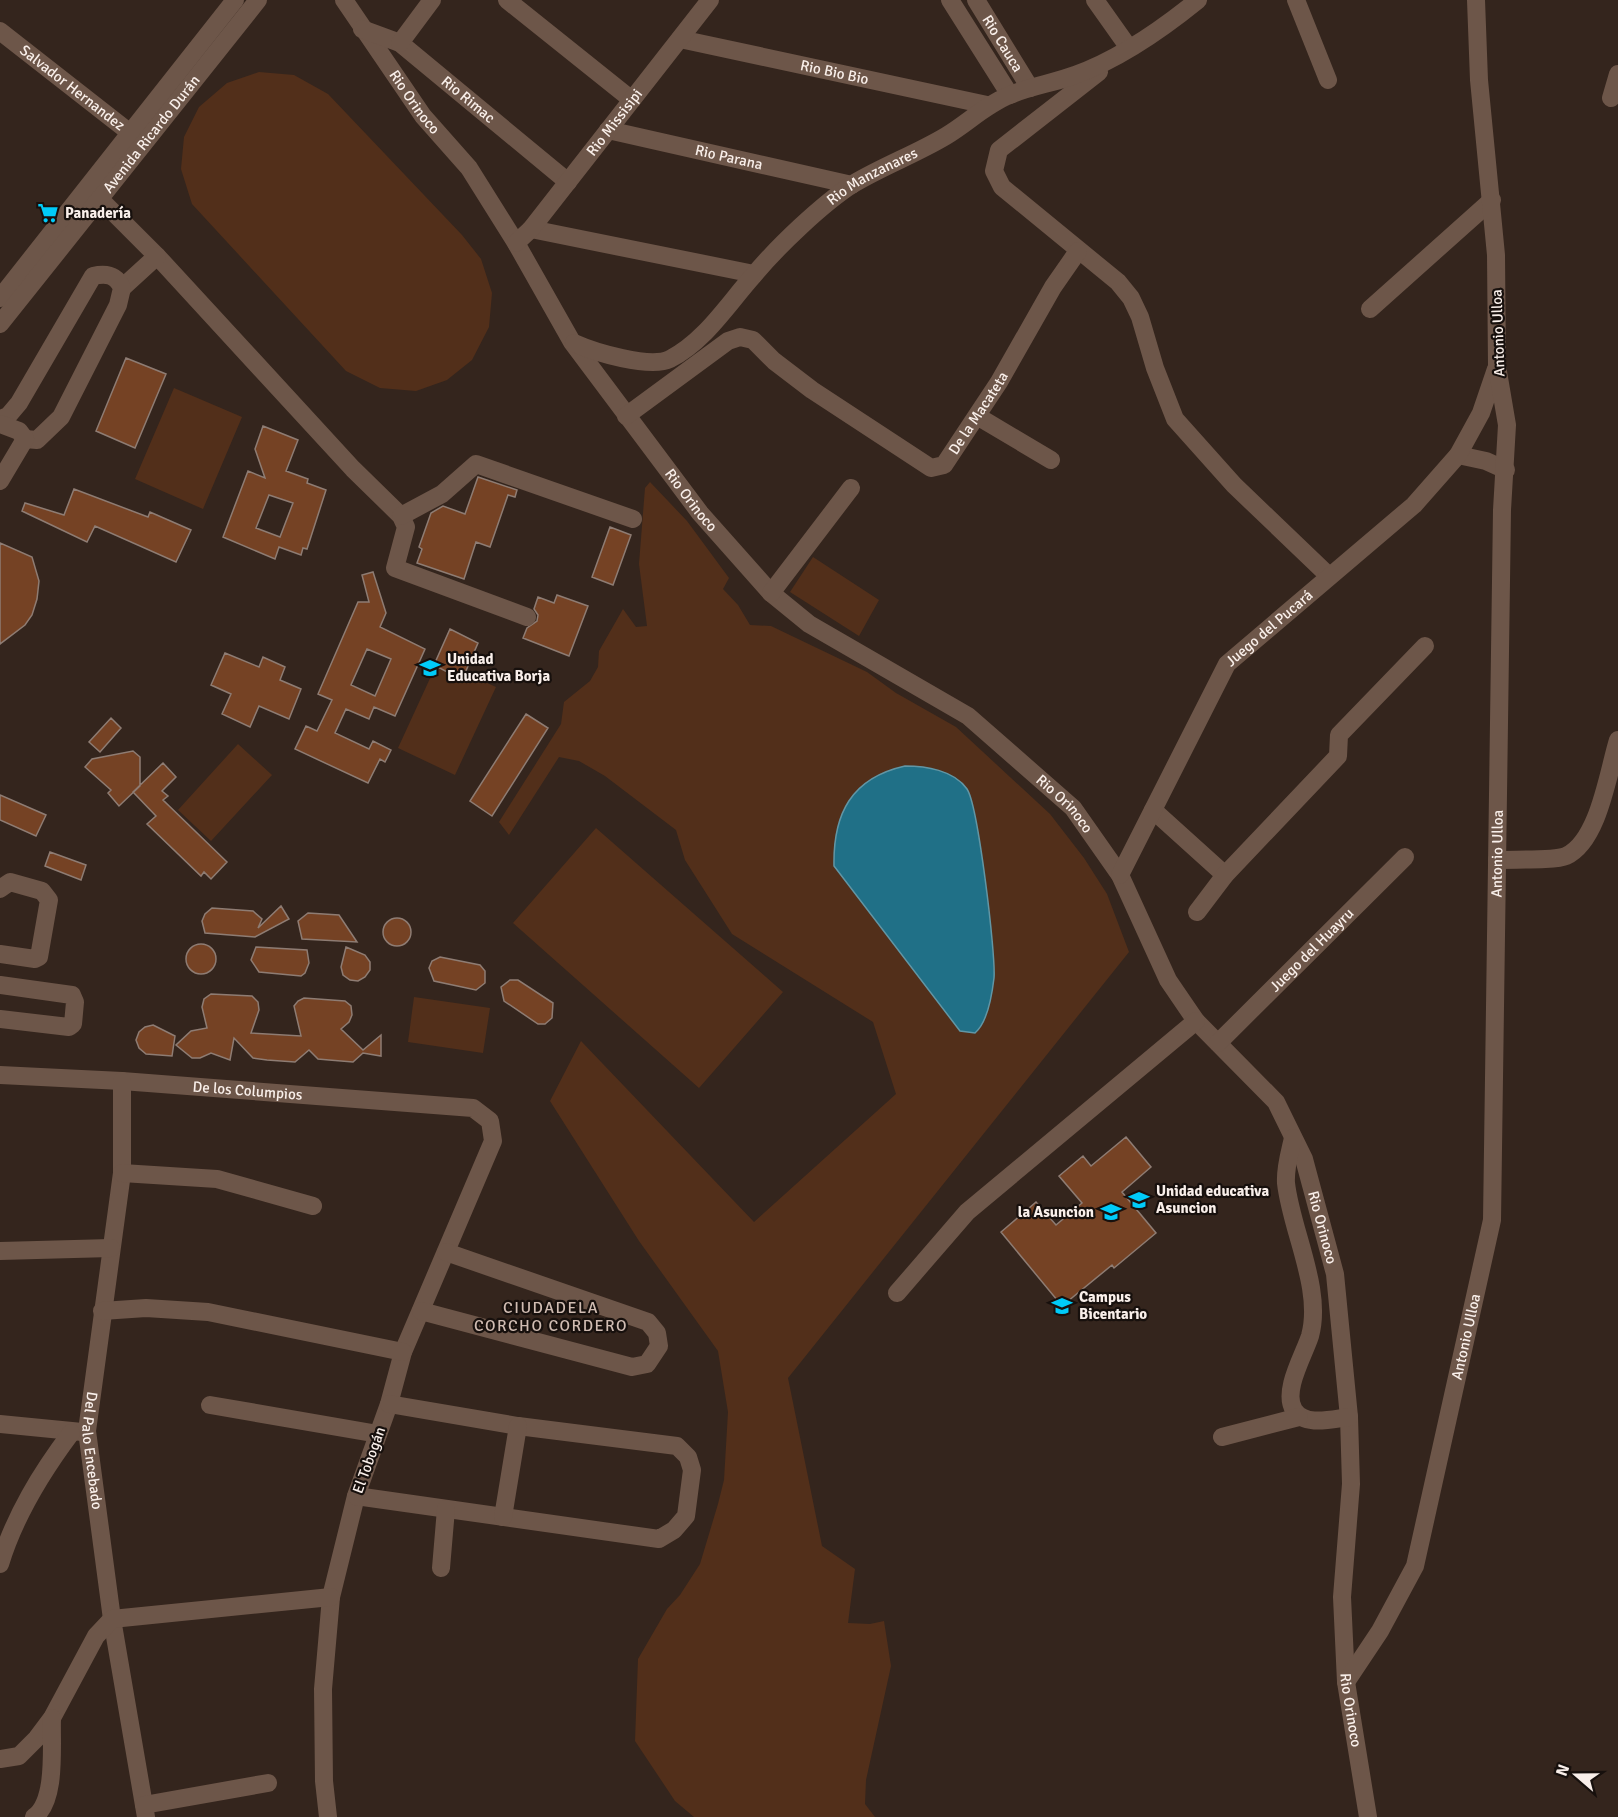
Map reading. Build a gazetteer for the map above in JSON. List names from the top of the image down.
{
  "streets": {
    "street": [
      "Rio Cauca",
      "Rio Bio Bio",
      "Salvador Hernandez",
      "Rio Rimac",
      "Rio Orinoco",
      "Rio Missisipi",
      "Avenida Ricardo Durán",
      "Rio Parana",
      "Rio Manzanares",
      "Antonio Ulloa",
      "De la Macateta",
      "Juego del Pucará",
      "Juego del Huayru",
      "De los Columpios",
      "Del Palo Encebado",
      "El Tobogán"
    ]
  },
  "crossings": [
    ["Rio Cauca", "Rio Manzanares"],
    ["Rio Bio Bio", "Rio Missisipi"],
    ["Rio Bio Bio", "Rio Manzanares"],
    ["Salvador Hernandez", "Avenida Ricardo Durán"],
    ["Rio Rimac", "Rio Orinoco"],
    ["Rio Rimac", "Rio Missisipi"],
    ["Rio Orinoco", "Rio Missisipi"],
    ["Rio Orinoco", "Rio Manzanares"],
    ["Rio Orinoco", "Antonio Ulloa"],
    ["Rio Orinoco", "De la Macateta"],
    ["Rio Orinoco", "Juego del Pucará"],
    ["Rio Orinoco", "Juego del Huayru"],
    ["Rio Missisipi", "Rio Parana"],
    ["Rio Parana", "Rio Manzanares"],
    ["Antonio Ulloa", "Juego del Pucará"],
    ["De los Columpios", "Del Palo Encebado"],
    ["De los Columpios", "El Tobogán"]
  ],
  "districts": ["CIUDADELA CORCHO CORDERO"],
  "places": {
    "supermarket": ["Panadería"],
    "school or university": [
      "Unidad Educativa Borja",
      "Unidad educativa Asuncion",
      "la Asuncion",
      "Campus Bicentario"
    ]
  },
  "north": "left"
}
